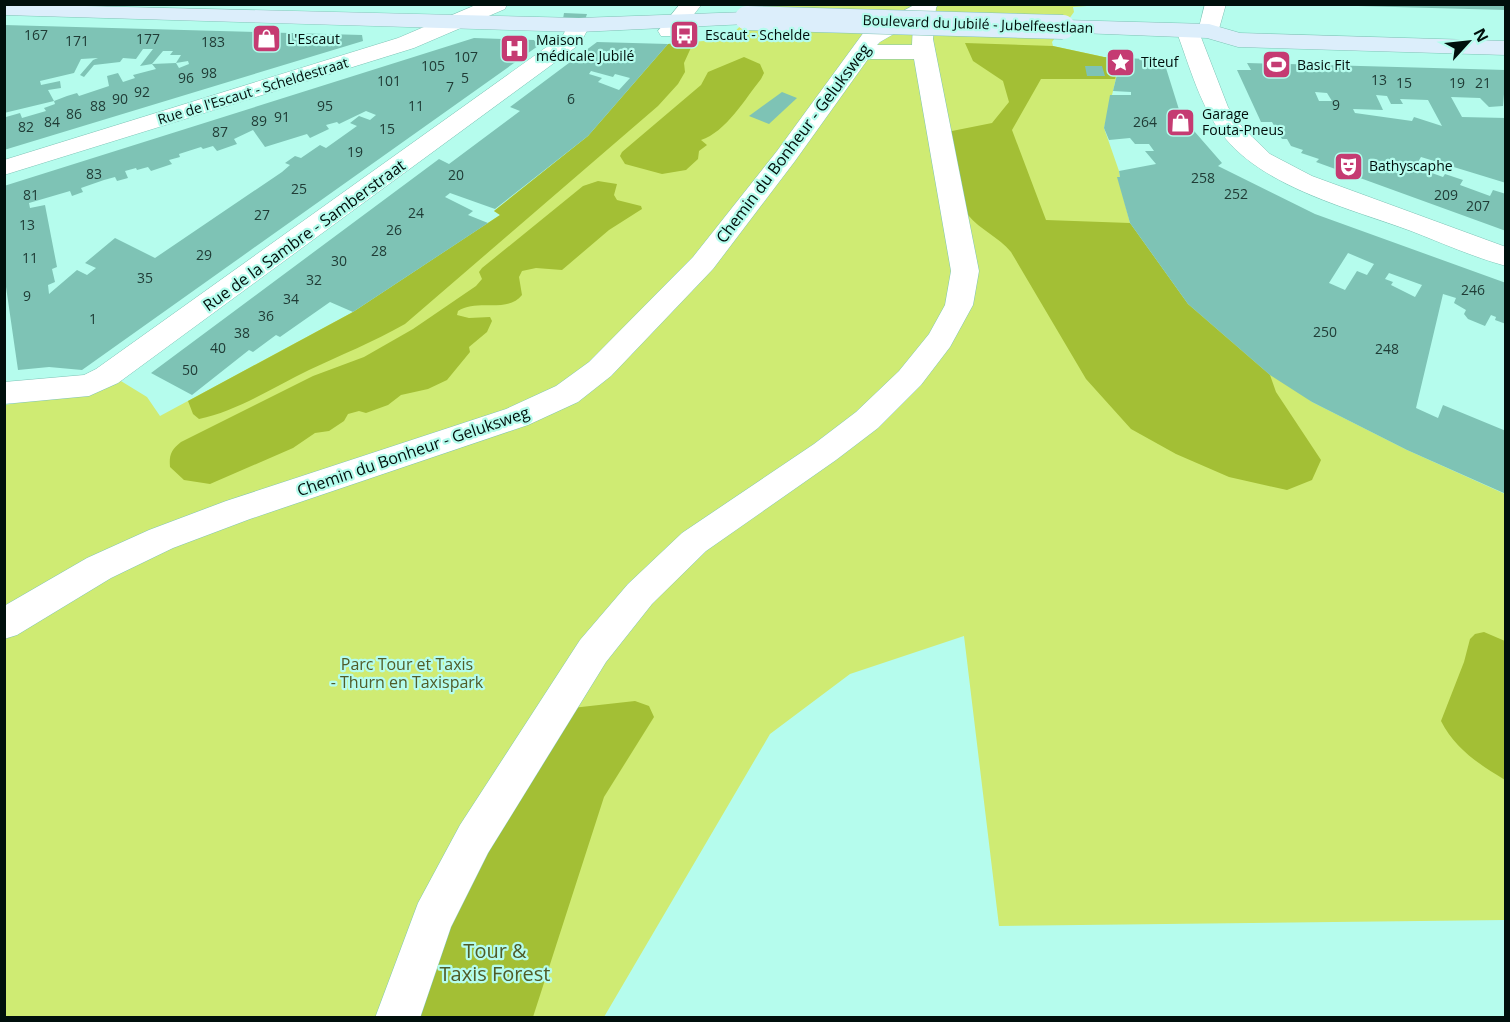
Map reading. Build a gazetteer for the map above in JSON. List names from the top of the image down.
{
  "streets": {
    "main road": ["Boulevard du Jubilé - Jubelfeestlaan"],
    "street": ["Rue de l'Escaut - Scheldestraat", "Chemin du Bonheur - Geluksweg", "Rue de la Sambre - Samberstraat"]
  },
  "crossings": [
    ["Boulevard du Jubilé - Jubelfeestlaan", "Rue de l'Escaut - Scheldestraat"],
    ["Boulevard du Jubilé - Jubelfeestlaan", "Rue de la Sambre - Samberstraat"]
  ],
  "parks": ["Parc Tour et Taxis - Thurn en Taxispark", "Tour & Taxis Forest"],
  "places": {
    "bus stop": ["Escaut - Schelde"],
    "shop": ["L'Escaut", "Garage Fouta-Pneus"],
    "hospital": ["Maison médicale Jubilé"],
    "place": ["Titeuf"],
    "sports": ["Basic Fit"],
    "theatre": ["Bathyscaphe"]
  },
  "house_numbers": [
    "167",
    "177",
    "171",
    "183",
    "107",
    "105",
    "98",
    "96",
    "5",
    "13",
    "101",
    "15",
    "19",
    "21",
    "7",
    "92",
    "90",
    "6",
    "9",
    "88",
    "95",
    "11",
    "86",
    "91",
    "89",
    "84",
    "264",
    "82",
    "15",
    "87",
    "19",
    "83",
    "20",
    "258",
    "25",
    "252",
    "81",
    "209",
    "207",
    "24",
    "27",
    "13",
    "26",
    "28",
    "29",
    "11",
    "30",
    "35",
    "32",
    "246",
    "9",
    "34",
    "36",
    "1",
    "250",
    "38",
    "40",
    "248",
    "50"
  ],
  "north": "top right"
}
